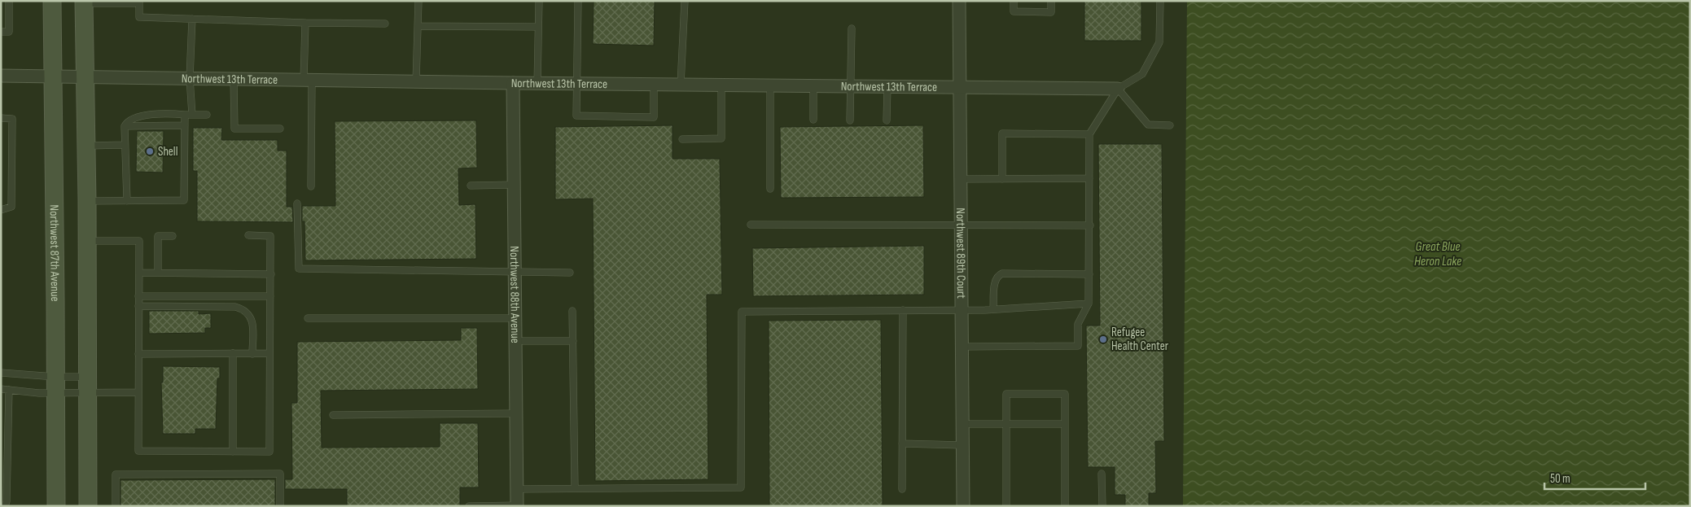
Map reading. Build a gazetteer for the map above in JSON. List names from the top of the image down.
{
  "streets": {
    "main road": ["Northwest 87th Avenue"],
    "street": ["Northwest 13th Terrace", "Northwest 89th Court", "Northwest 88th Avenue"]
  },
  "crossings": [
    ["Northwest 13th Terrace", "Northwest 87th Avenue"],
    ["Northwest 13th Terrace", "Northwest 89th Court"],
    ["Northwest 13th Terrace", "Northwest 88th Avenue"]
  ],
  "water": ["Great Blue Heron Lake"],
  "places": ["Shell", "Refugee Health Center"],
  "scale_bar": "50 m"
}
